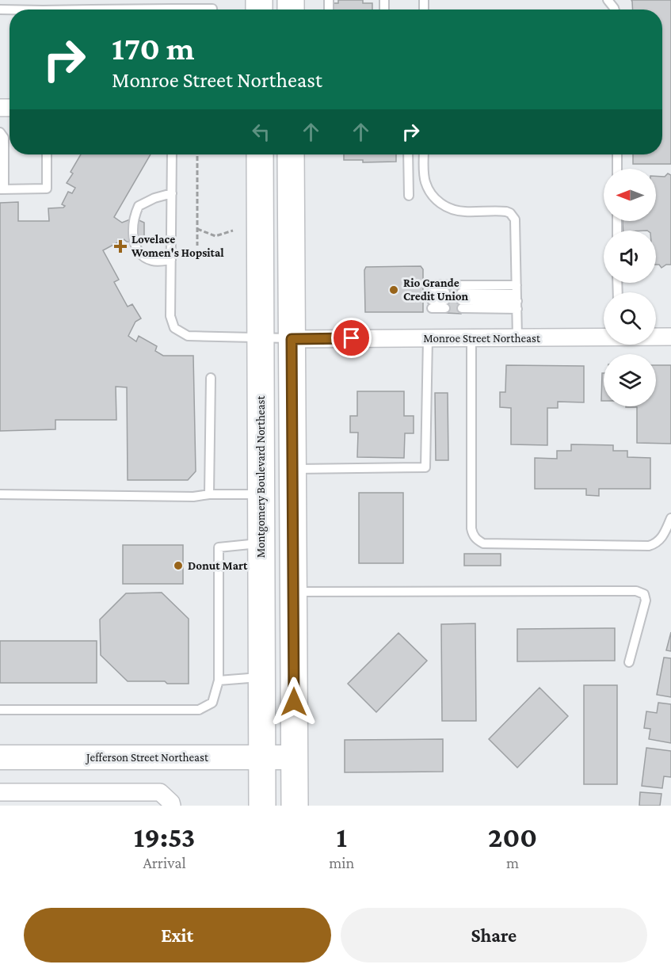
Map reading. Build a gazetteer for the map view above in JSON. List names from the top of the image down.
{
  "streets": {
    "main road": ["Montgomery Boulevard Northeast", "Jefferson Street Northeast"],
    "street": ["Monroe Street Northeast"]
  },
  "crossings": [
    ["Montgomery Boulevard Northeast", "Jefferson Street Northeast"]
  ],
  "places": {
    "health": ["Lovelace Women's Hopsital"],
    "other": ["Rio Grande Credit Union", "Donut Mart"]
  },
  "north": "left",
  "page": {
    "turn": ["170 m", "Monroe Street Northeast"],
    "eta": [
      "19:53",
      "Arrival",
      "1",
      "min",
      "200",
      "m"
    ],
    "buttons": ["Exit", "Share"]
  }
}
